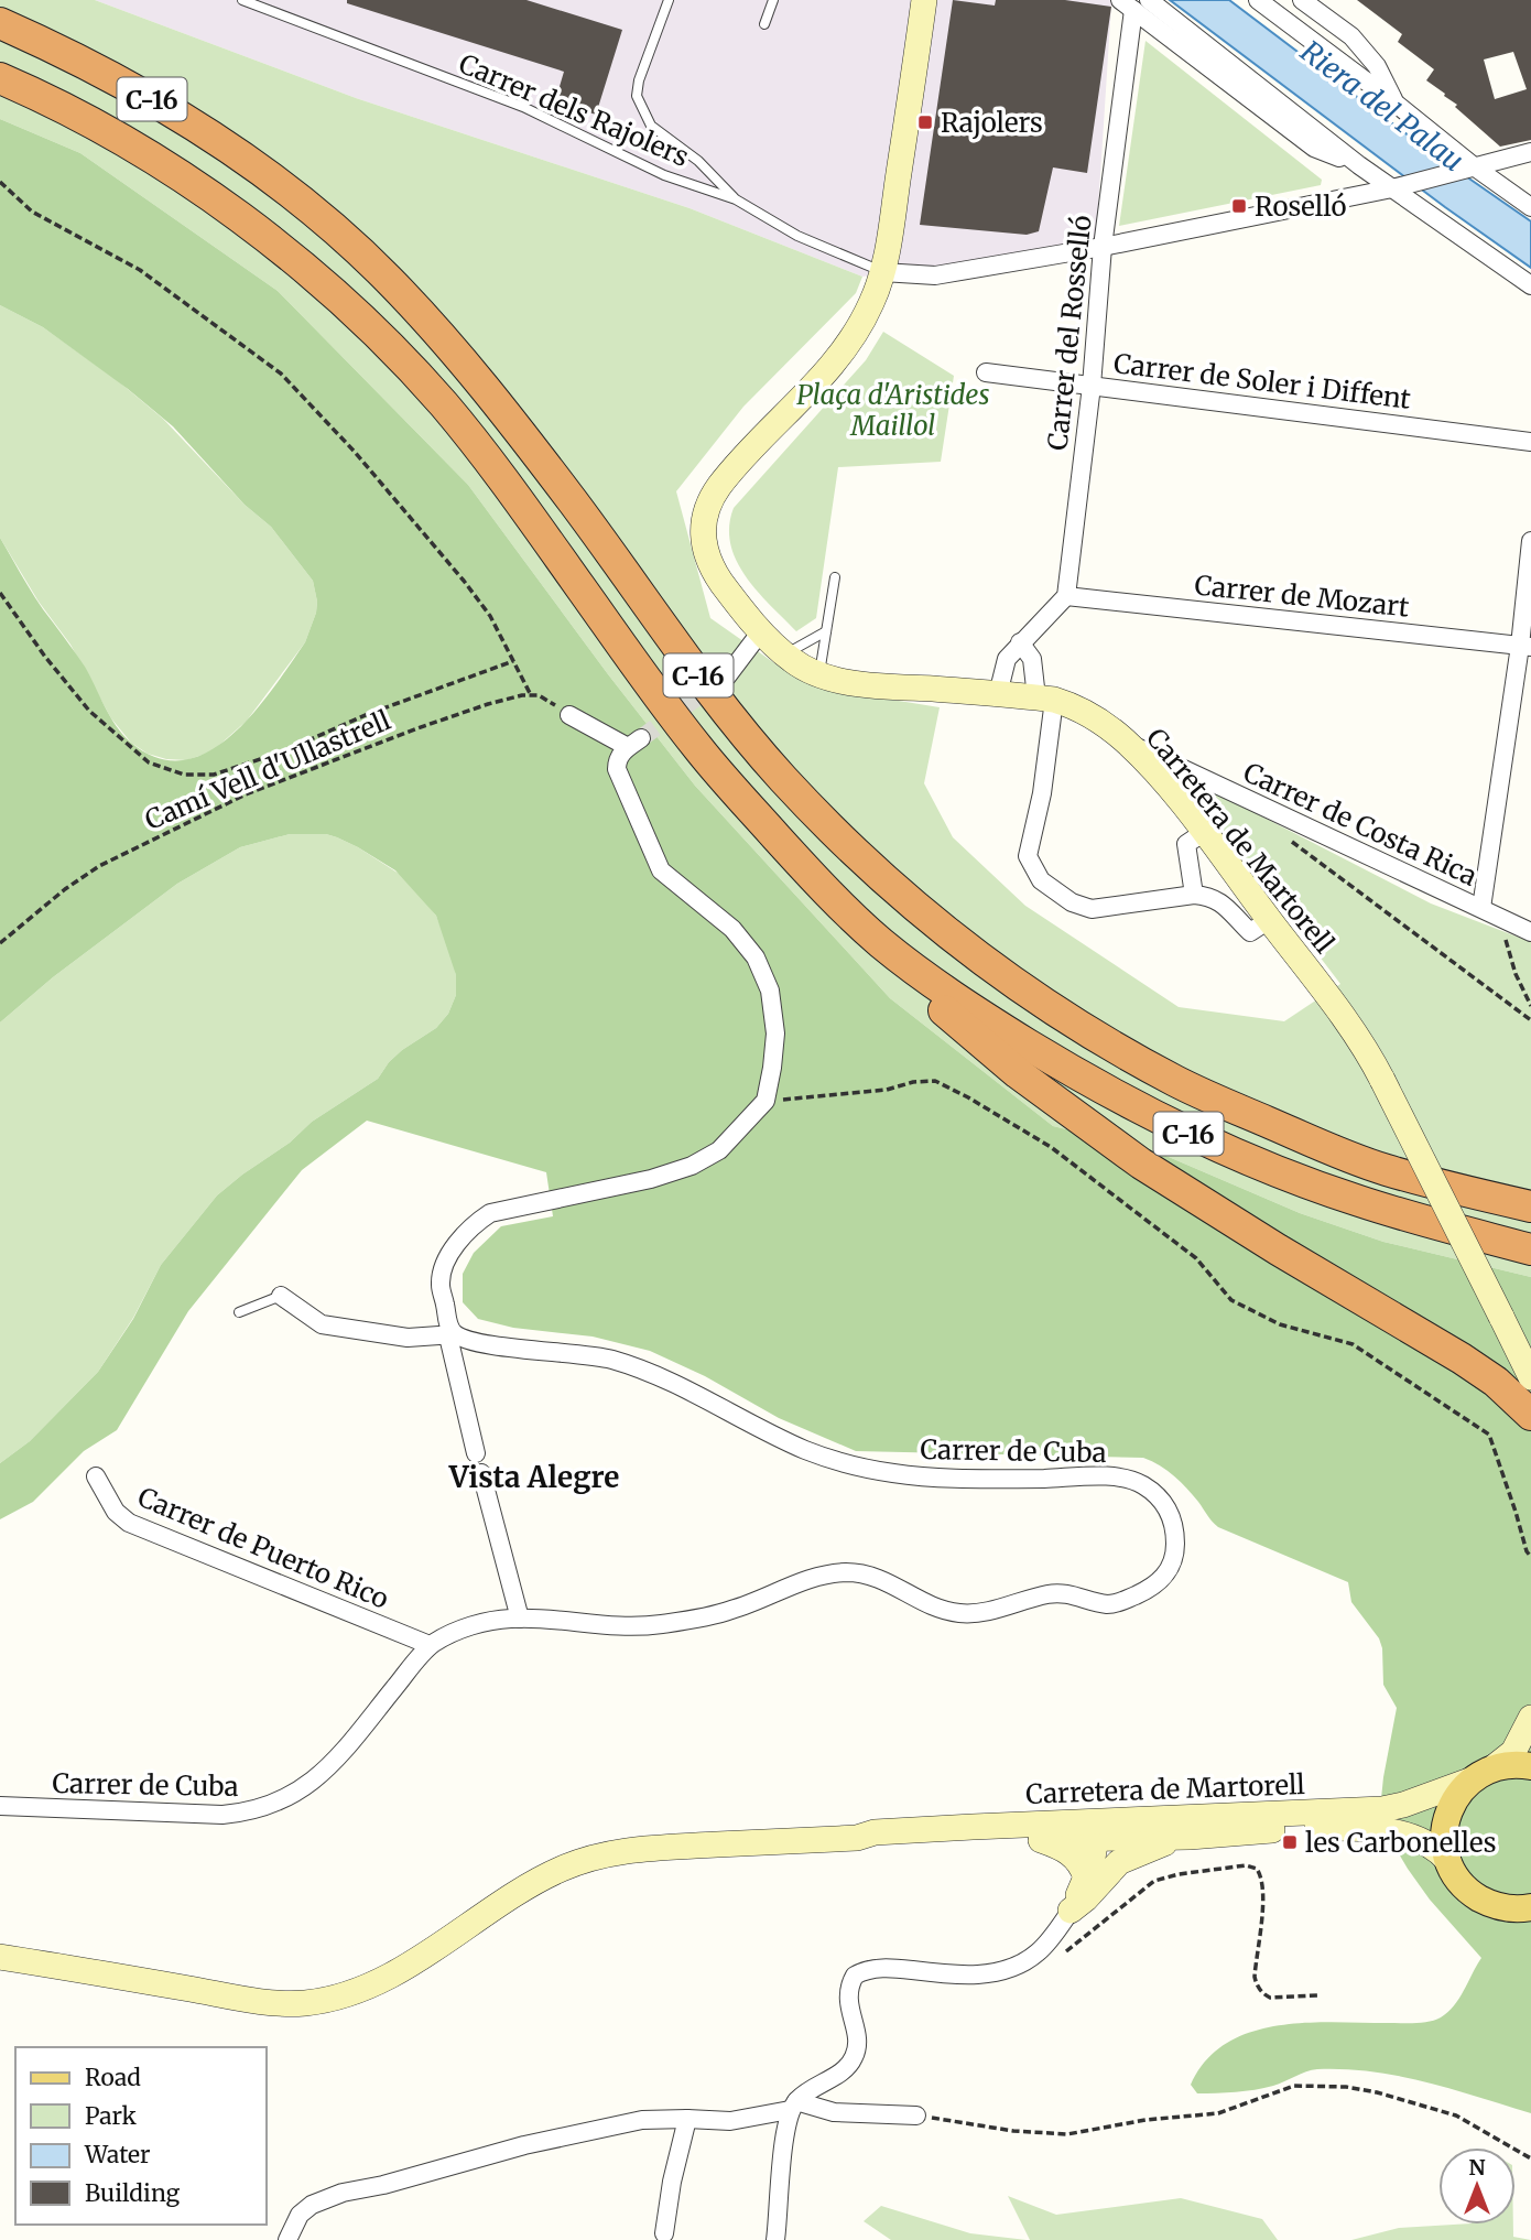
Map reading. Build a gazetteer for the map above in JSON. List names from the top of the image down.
{
  "streets": {
    "highway": ["C-16"],
    "main road": ["Carretera de Martorell"],
    "street": [
      "Carrer del Rosselló",
      "Carrer de Soler i Diffent",
      "Carrer de Mozart",
      "Carrer de Costa Rica",
      "Carrer de Cuba",
      "Carrer de Puerto Rico"
    ],
    "lane": ["Carrer dels Rajolers"],
    "path": ["Camí Vell d'Ullastrell"]
  },
  "crossings": [
    ["Carrer dels Rajolers", "Carretera de Martorell"],
    ["Carrer del Rosselló", "Carrer de Soler i Diffent"],
    ["Carrer del Rosselló", "Carrer de Mozart"],
    ["Carrer de Costa Rica", "Carretera de Martorell"],
    ["Carrer de Cuba", "Carrer de Puerto Rico"]
  ],
  "districts": ["Vista Alegre"],
  "water": ["Riera del Palau"],
  "parks": ["Plaça d'Aristides Maillol"],
  "places": {
    "transit": ["Rajolers", "Roselló", "les Carbonelles"]
  },
  "legend": [
    "Road",
    "Park",
    "Water",
    "Building"
  ],
  "north": "top"
}
